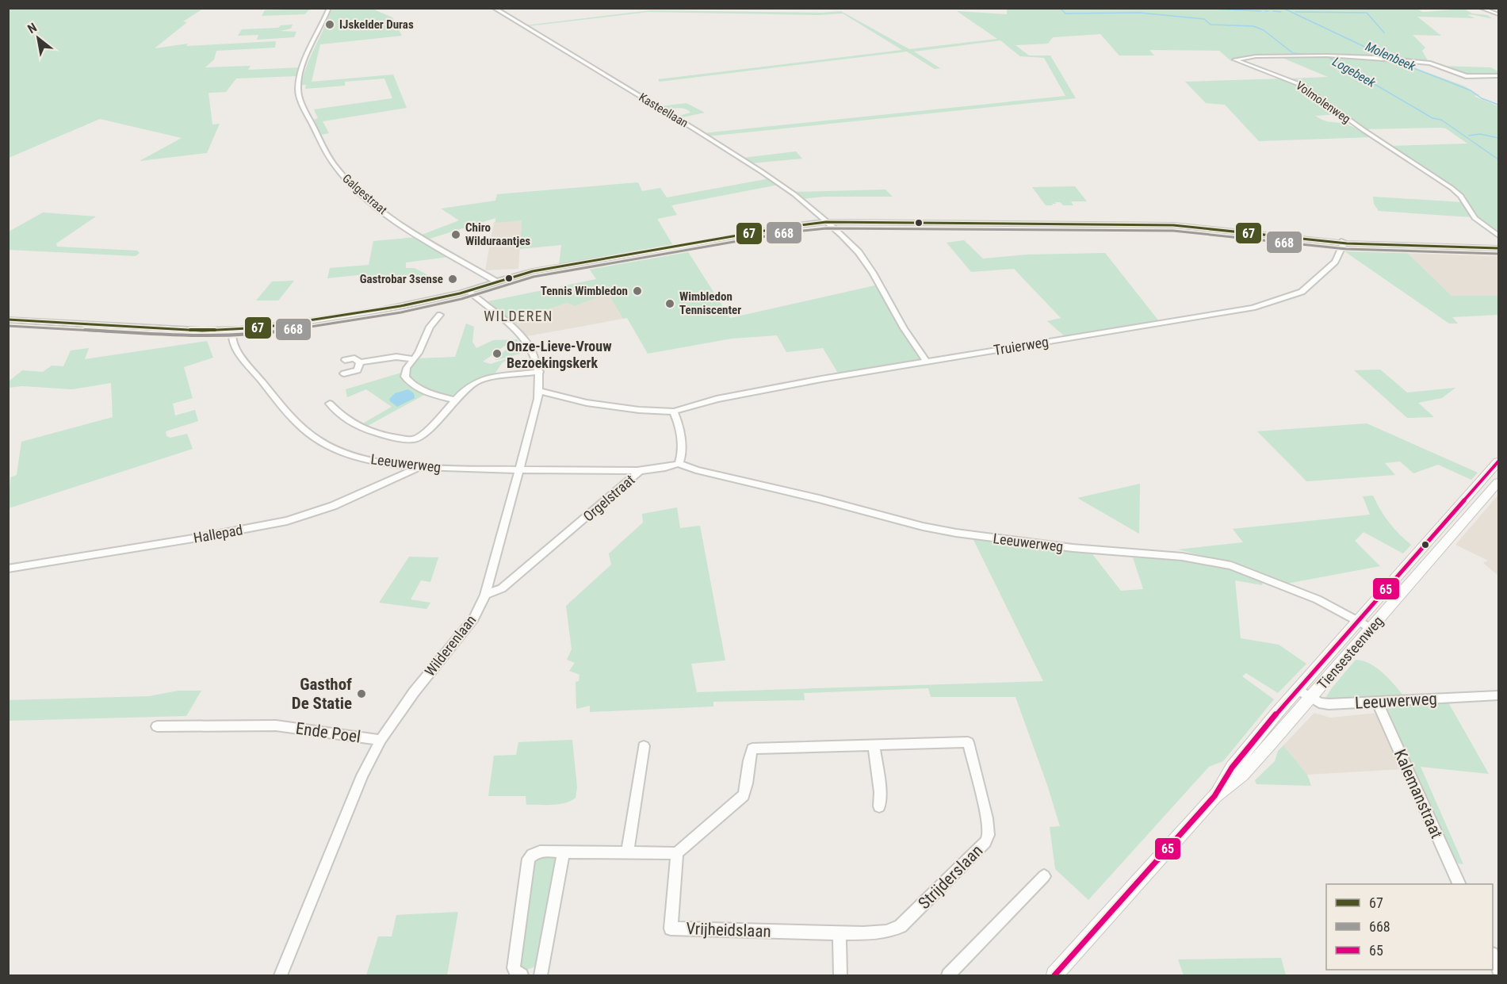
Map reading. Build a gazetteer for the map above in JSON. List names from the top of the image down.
{
  "streets": {
    "main road": ["Tiensesteenweg"],
    "street": [
      "Volmolenweg",
      "Kasteellaan",
      "Galgestraat",
      "Truierweg",
      "Leeuwerweg",
      "Orgelstraat",
      "Hallepad",
      "Wilderenlaan",
      "Ende Poel",
      "Kalemanstraat",
      "Strijderslaan",
      "Vrijheidslaan"
    ]
  },
  "crossings": [
    ["Kasteellaan", "Truierweg"],
    ["Leeuwerweg", "Orgelstraat"],
    ["Leeuwerweg", "Hallepad"],
    ["Leeuwerweg", "Wilderenlaan"],
    ["Leeuwerweg", "Tiensesteenweg"],
    ["Leeuwerweg", "Kalemanstraat"],
    ["Orgelstraat", "Wilderenlaan"],
    ["Wilderenlaan", "Ende Poel"],
    ["Strijderslaan", "Vrijheidslaan"]
  ],
  "districts": ["WILDEREN"],
  "water": ["Molenbeek", "Logebeek"],
  "places": [
    "IJskelder Duras",
    "Chiro Wilduraantjes",
    "Gastrobar 3sense",
    "Tennis Wimbledon",
    "Wimbledon Tenniscenter",
    "Onze-Lieve-Vrouw Bezoekingskerk",
    "Gasthof De Statie"
  ],
  "lines": ["transit line 67", "transit line 668", "transit line 65"],
  "legend": ["67", "668", "65"],
  "north": "top left"
}
